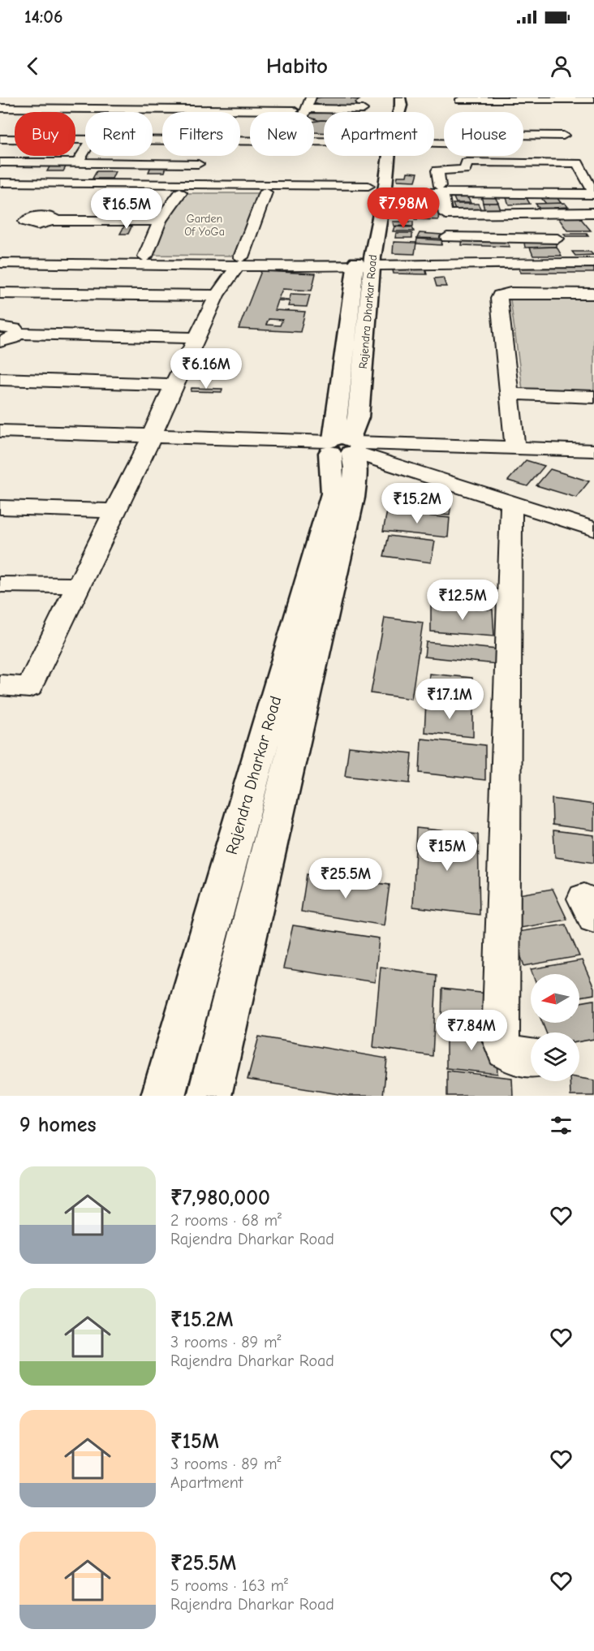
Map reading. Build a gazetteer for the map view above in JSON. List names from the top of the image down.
{
  "streets": {
    "main road": ["Rajendra Dharkar Road"]
  },
  "parks": ["Garden Of YoGa"],
  "north": "left",
  "page": {
    "status": "14:06",
    "header": "Habito",
    "chip": [
      "Buy",
      "Rent",
      "Filters",
      "New",
      "Apartment",
      "House"
    ],
    "price": [
      "₹7.98M",
      "₹16.5M",
      "₹6.16M",
      "₹15.2M",
      "₹12.5M",
      "₹17.1M",
      "₹15M",
      "₹25.5M",
      "₹7.84M"
    ],
    "heading": "9 homes",
    "list": [
      {
        "name": "₹7,980,000",
        "note": "2 rooms · 68 m² · Rajendra Dharkar Road"
      },
      {
        "name": "₹15.2M",
        "note": "3 rooms · 89 m² · Rajendra Dharkar Road"
      },
      {
        "name": "₹15M",
        "note": "3 rooms · 89 m² · Apartment"
      },
      {
        "name": "₹25.5M",
        "note": "5 rooms · 163 m² · Rajendra Dharkar Road"
      }
    ]
  }
}
